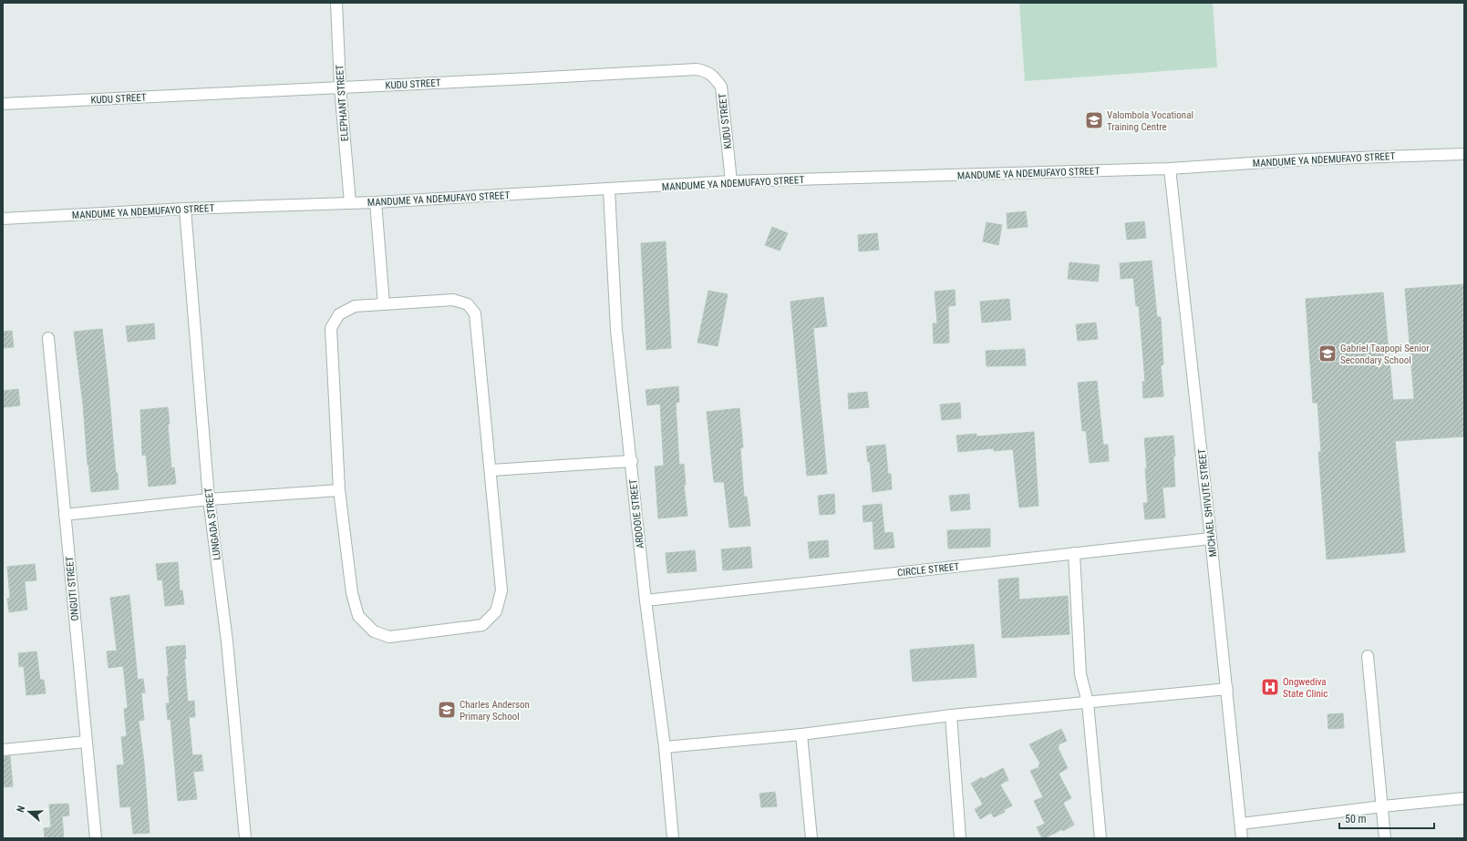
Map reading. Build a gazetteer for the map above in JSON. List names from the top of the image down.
{
  "streets": {
    "street": [
      "KUDU STREET",
      "ELEPHANT STREET",
      "MANDUME YA NDEMUFAYO STREET",
      "MICHAEL SHIVUTE STREET",
      "ARDOOIE STREET",
      "LUNGADA STREET",
      "CIRCLE STREET",
      "ONGUTI STREET"
    ]
  },
  "crossings": [
    ["KUDU STREET", "ELEPHANT STREET"],
    ["KUDU STREET", "MANDUME YA NDEMUFAYO STREET"],
    ["ELEPHANT STREET", "MANDUME YA NDEMUFAYO STREET"],
    ["MANDUME YA NDEMUFAYO STREET", "MICHAEL SHIVUTE STREET"],
    ["MANDUME YA NDEMUFAYO STREET", "ARDOOIE STREET"],
    ["MANDUME YA NDEMUFAYO STREET", "LUNGADA STREET"],
    ["MICHAEL SHIVUTE STREET", "CIRCLE STREET"],
    ["ARDOOIE STREET", "CIRCLE STREET"]
  ],
  "places": {
    "school or university": ["Valombola Vocational Training Centre", "Gabriel Taapopi Senior Secondary School", "Charles Anderson Primary School"],
    "hospital": ["Ongwediva State Clinic"]
  },
  "scale_bar": "50 m",
  "north": "left"
}
